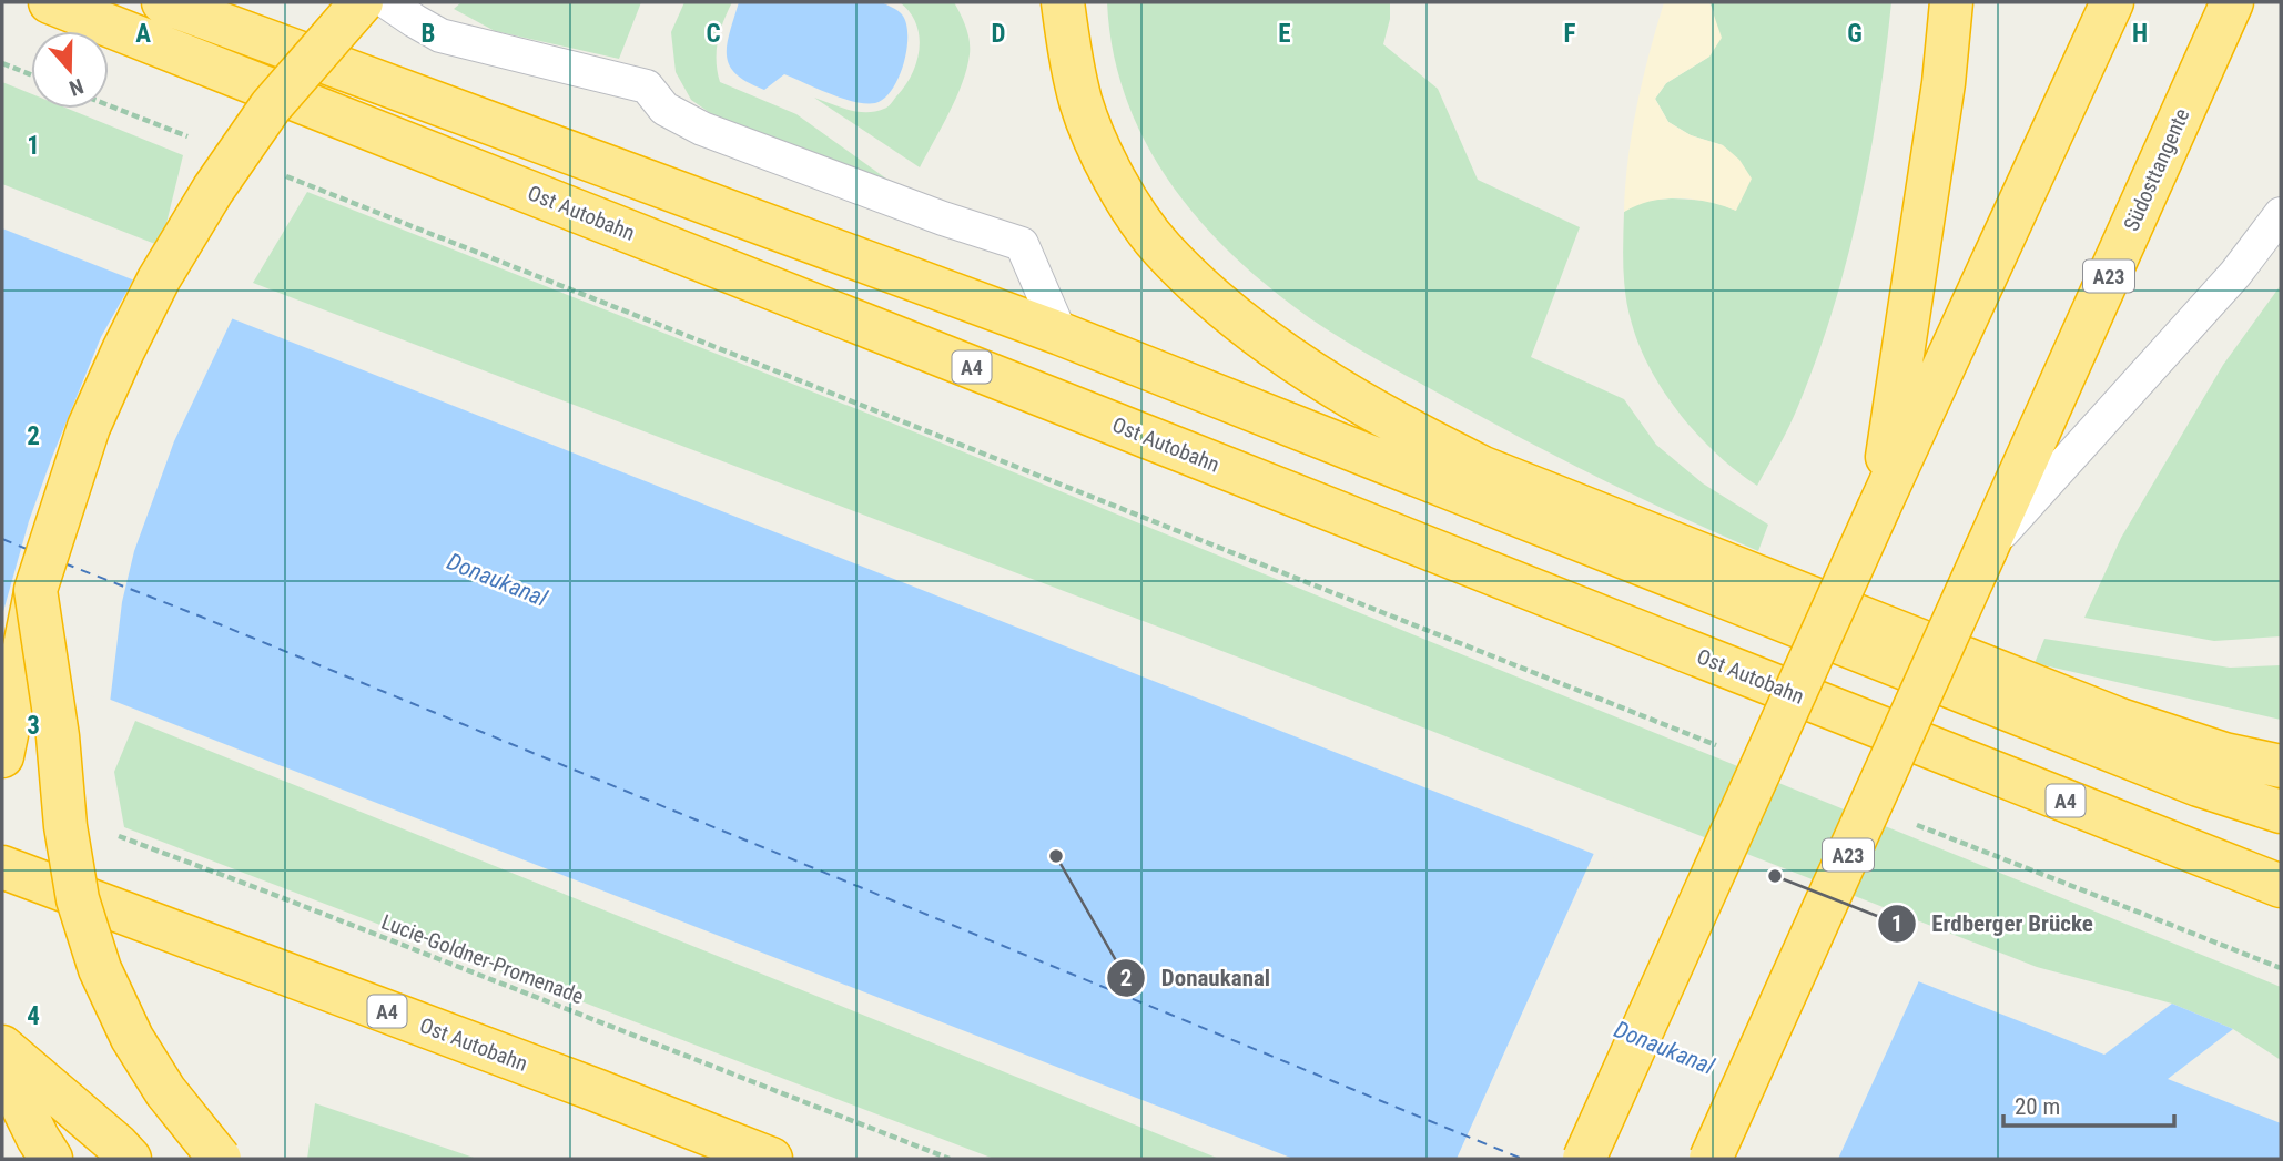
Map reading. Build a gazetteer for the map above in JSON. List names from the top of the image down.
{
  "streets": {
    "highway": [
      "Südosttangente",
      "Ost Autobahn",
      "A23",
      "A4"
    ],
    "path": ["Lucie-Goldner-Promenade"]
  },
  "crossings": [
    ["Südosttangente", "A23"]
  ],
  "water": ["Donaukanal"],
  "places": ["Donaukanal", "Erdberger Brücke"],
  "scale_bar": "20 m",
  "north": "bottom",
  "grid": {
    "columns": [
      "A",
      "B",
      "C",
      "D",
      "E",
      "F",
      "G",
      "H"
    ],
    "rows": [
      "1",
      "2",
      "3",
      "4"
    ]
  }
}
